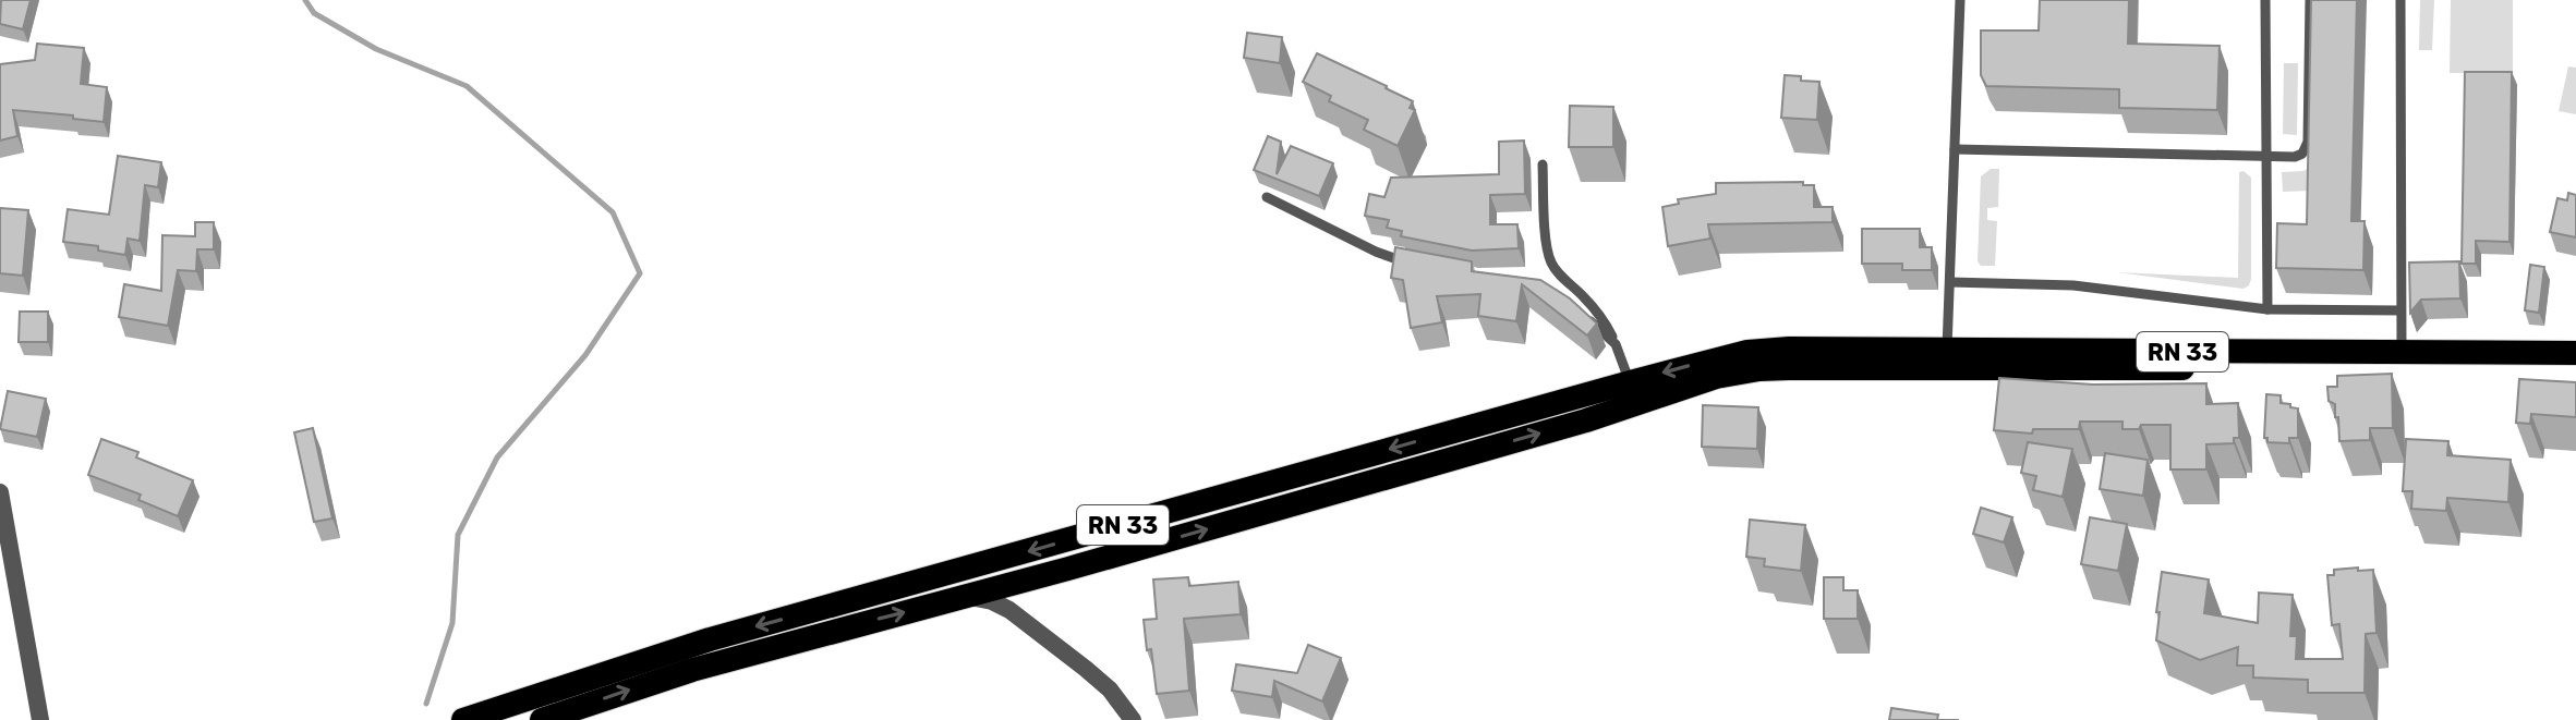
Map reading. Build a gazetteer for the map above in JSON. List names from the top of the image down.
{
  "streets": {
    "highway": ["RN 33"]
  }
}
